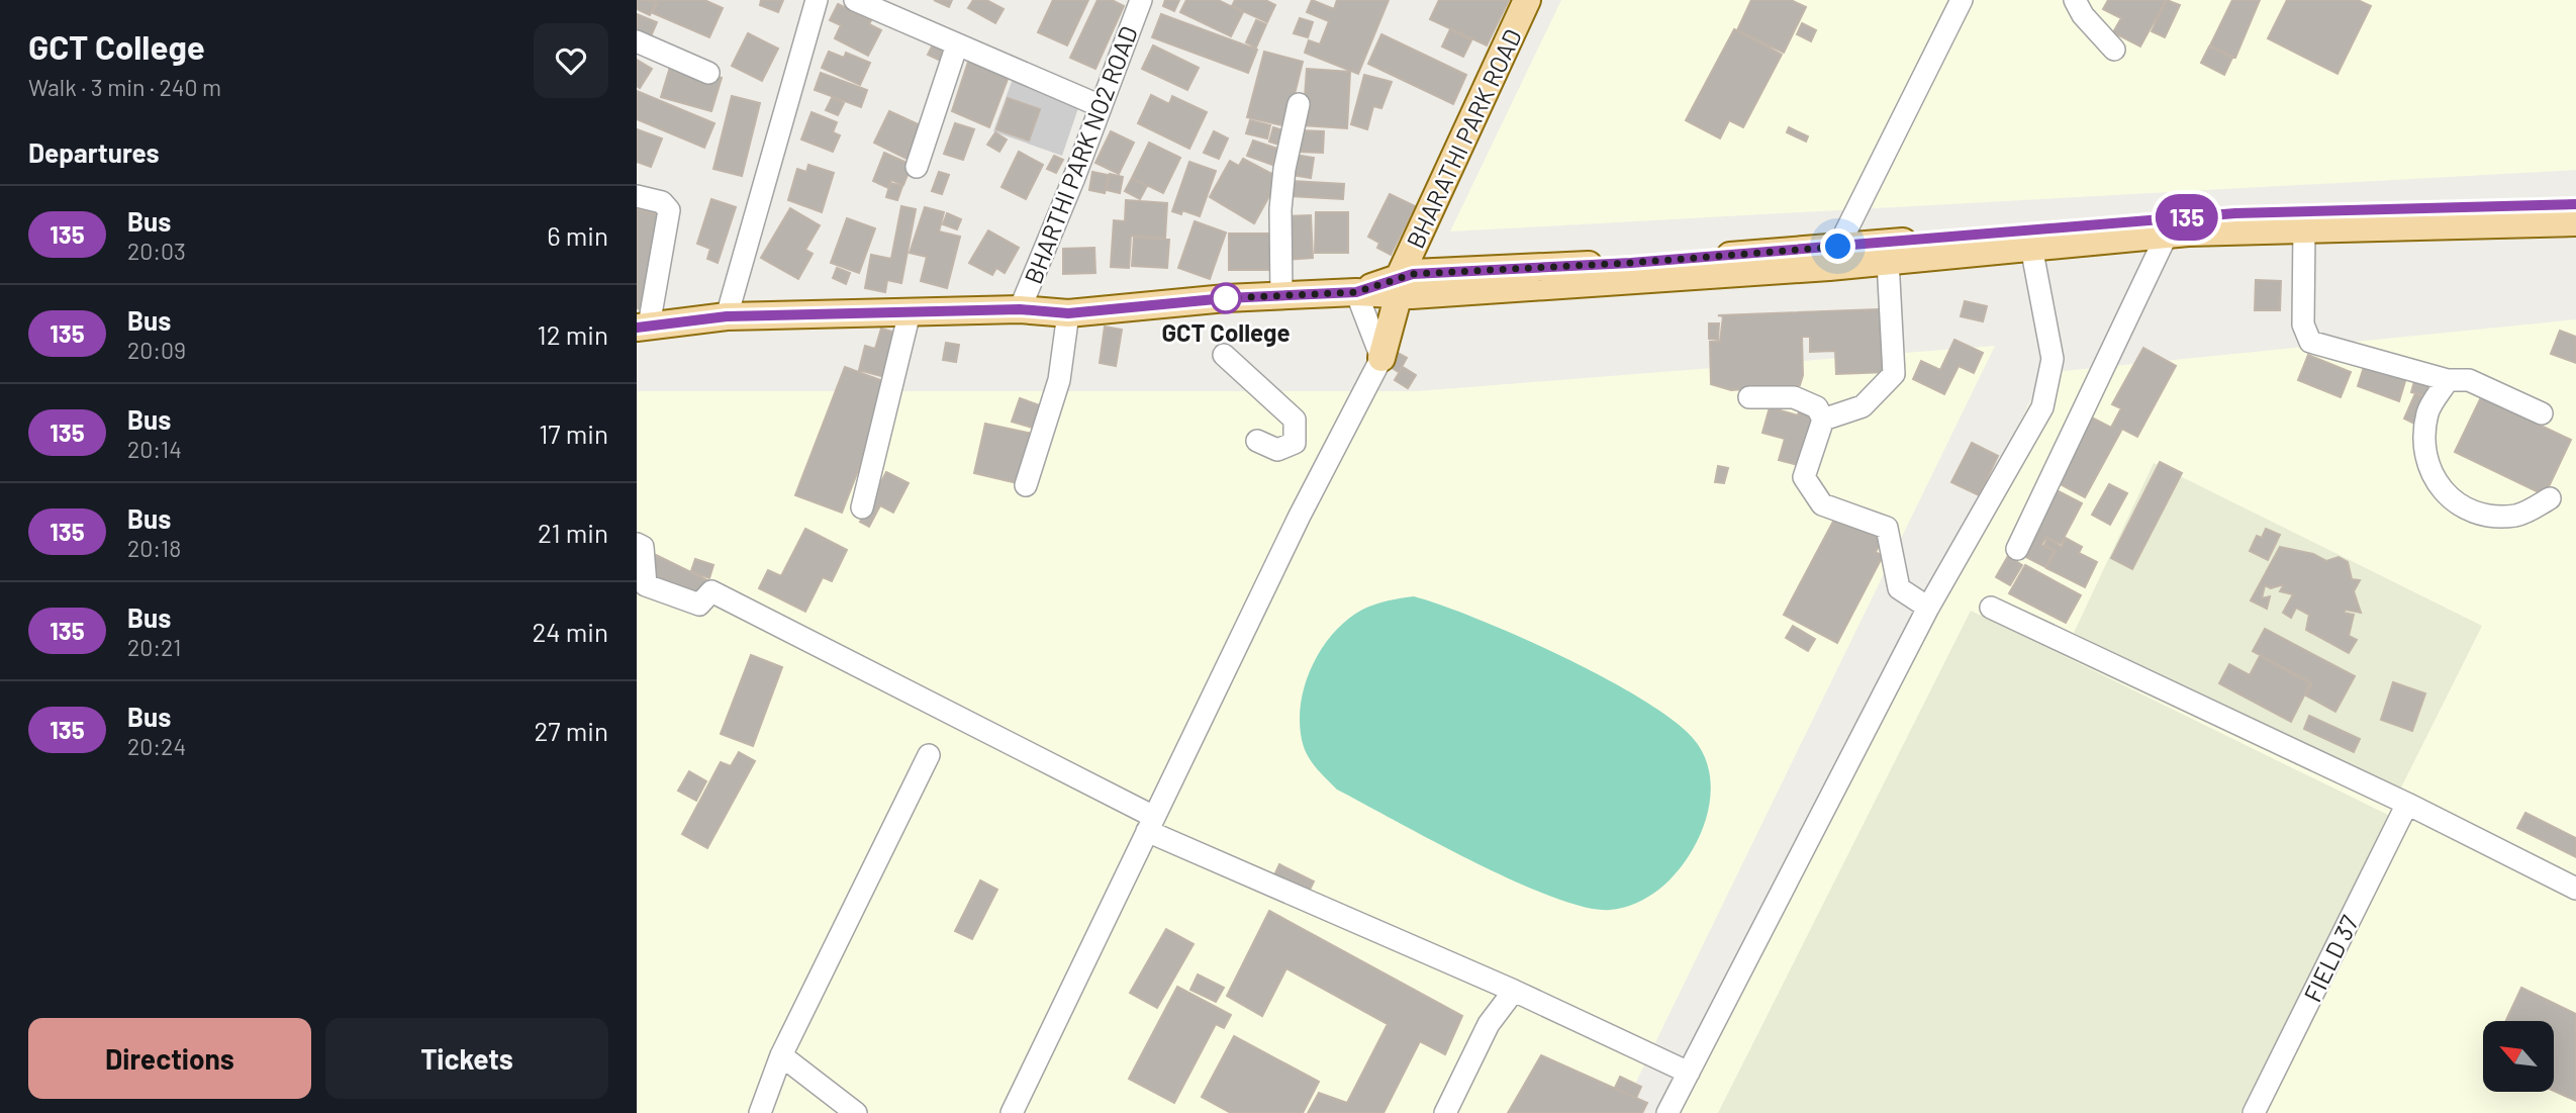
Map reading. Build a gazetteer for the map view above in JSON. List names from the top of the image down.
{
  "streets": {
    "main road": ["BHARATHI PARK ROAD"],
    "street": ["BHARTHI PARK NO2 ROAD", "FIELD 37"]
  },
  "places": ["GCT College"],
  "lines": ["bus line 135"],
  "north": "top left",
  "page": {
    "heading": [
      ["GCT College", "Walk · 3 min · 240 m"],
      "Departures"
    ],
    "on_map": "135",
    "list": [
      {
        "mark": "135",
        "name": "Bus",
        "note": "20:03",
        "value": "6 min"
      },
      {
        "mark": "135",
        "name": "Bus",
        "note": "20:09",
        "value": "12 min"
      },
      {
        "mark": "135",
        "name": "Bus",
        "note": "20:14",
        "value": "17 min"
      },
      {
        "mark": "135",
        "name": "Bus",
        "note": "20:18",
        "value": "21 min"
      },
      {
        "mark": "135",
        "name": "Bus",
        "note": "20:21",
        "value": "24 min"
      },
      {
        "mark": "135",
        "name": "Bus",
        "note": "20:24",
        "value": "27 min"
      }
    ],
    "buttons": ["Directions", "Tickets"]
  }
}
